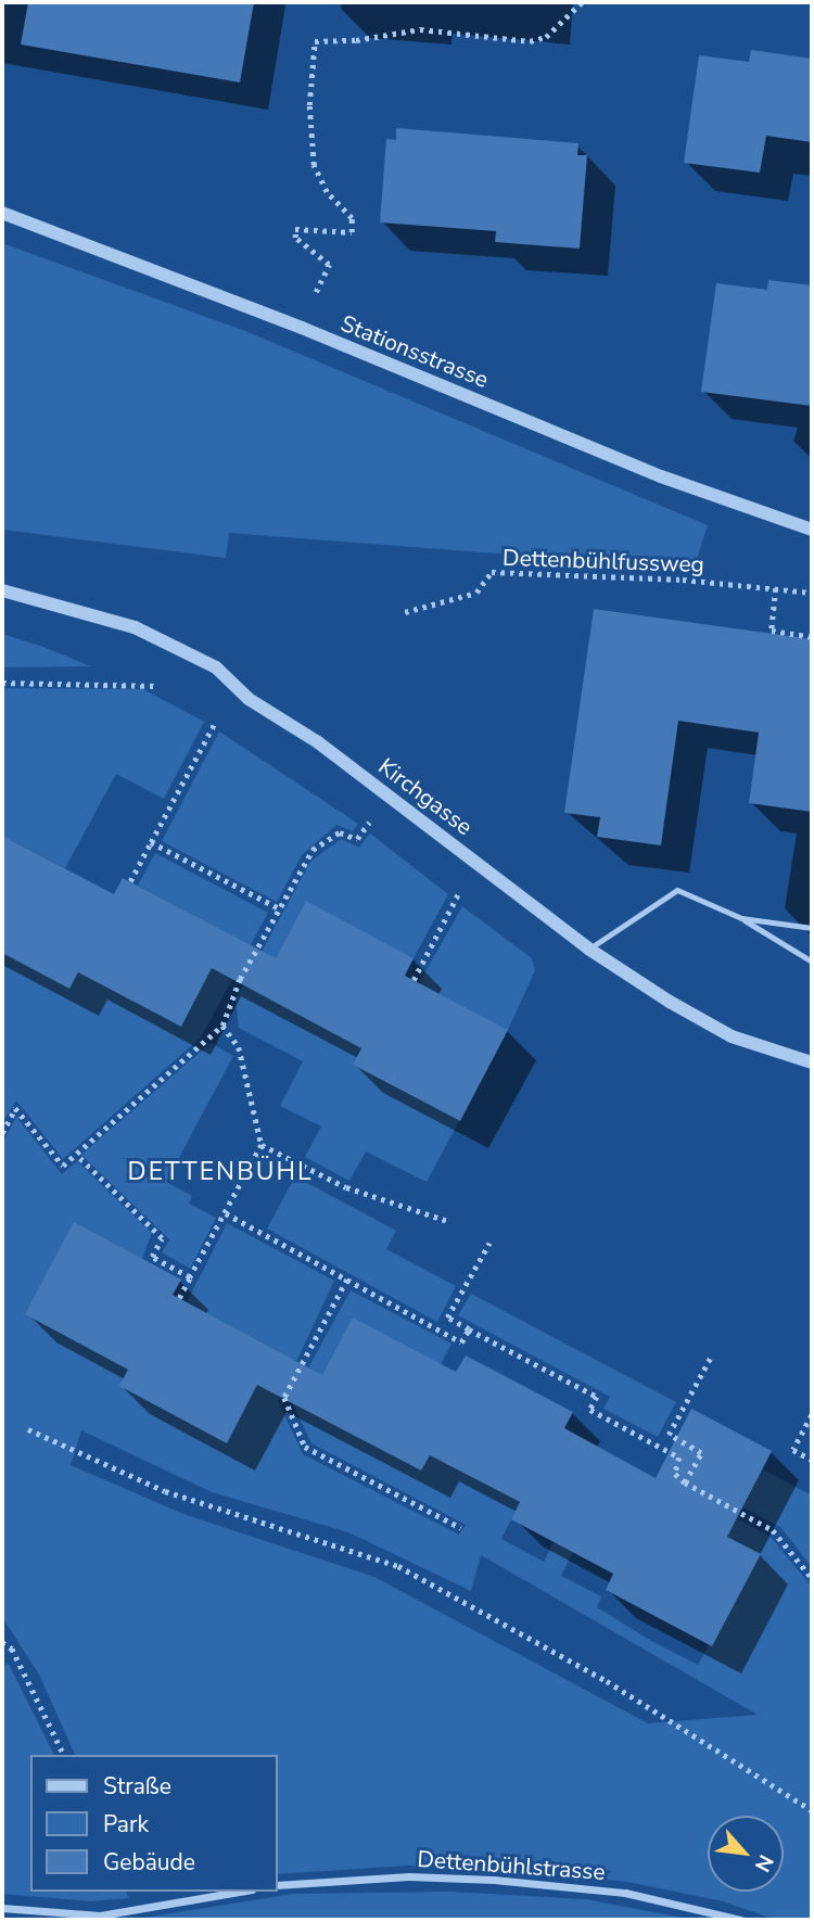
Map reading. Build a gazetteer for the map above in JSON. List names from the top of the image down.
{
  "streets": {
    "street": ["Stationsstrasse", "Kirchgasse", "Dettenbühlstrasse"],
    "path": ["Dettenbühlfussweg"]
  },
  "districts": ["DETTENBÜHL"],
  "legend": ["Straße", "Park", "Gebäude"],
  "north": "bottom right"
}
